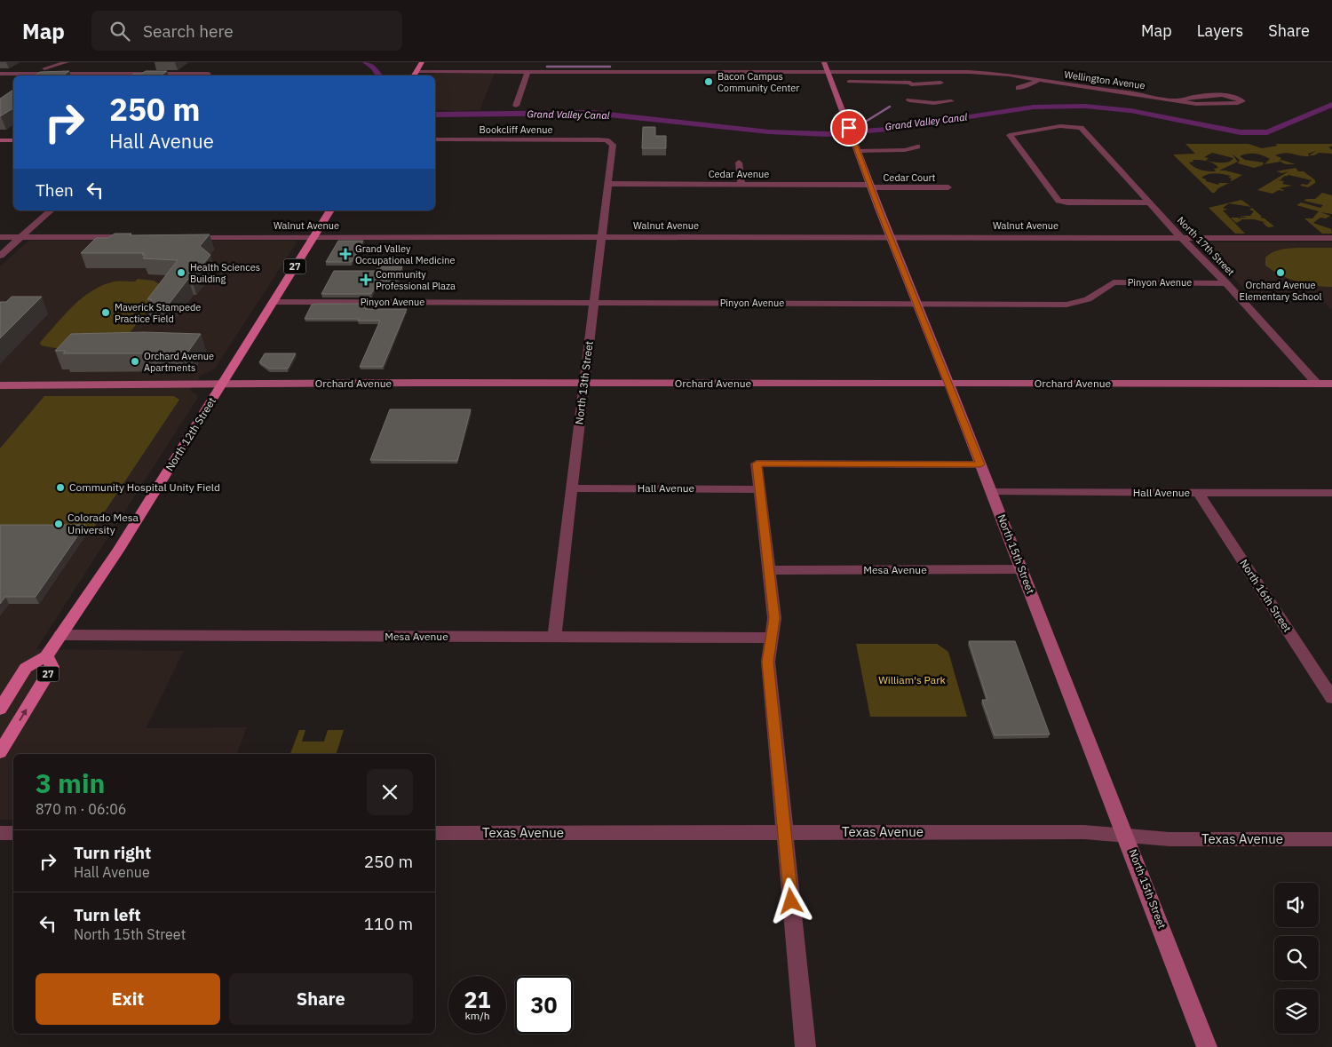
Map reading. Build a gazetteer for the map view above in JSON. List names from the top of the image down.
{
  "streets": {
    "main road": ["27", "North 12th Street"],
    "street": [
      "Wellington Avenue",
      "Bookcliff Avenue",
      "Cedar Avenue",
      "Cedar Court",
      "Walnut Avenue",
      "North 17th Street",
      "Pinyon Avenue",
      "North 13th Street",
      "Orchard Avenue",
      "Hall Avenue",
      "North 15th Street",
      "Mesa Avenue",
      "North 16th Street",
      "Texas Avenue"
    ]
  },
  "crossings": [
    ["Wellington Avenue", "North 15th Street"],
    ["Bookcliff Avenue", "North 13th Street"],
    ["Cedar Avenue", "Cedar Court"],
    ["Cedar Avenue", "North 13th Street"],
    ["Cedar Avenue", "North 15th Street"],
    ["Cedar Court", "North 15th Street"],
    ["Walnut Avenue", "North 17th Street"],
    ["Walnut Avenue", "North 13th Street"],
    ["Walnut Avenue", "North 12th Street"],
    ["Walnut Avenue", "North 15th Street"],
    ["North 17th Street", "Pinyon Avenue"],
    ["North 17th Street", "Orchard Avenue"],
    ["27", "North 12th Street"],
    ["Pinyon Avenue", "North 13th Street"],
    ["Pinyon Avenue", "North 12th Street"],
    ["Pinyon Avenue", "North 15th Street"],
    ["North 13th Street", "Orchard Avenue"],
    ["North 13th Street", "Hall Avenue"],
    ["North 13th Street", "Mesa Avenue"],
    ["Orchard Avenue", "North 12th Street"],
    ["Orchard Avenue", "North 15th Street"],
    ["North 12th Street", "Mesa Avenue"],
    ["Hall Avenue", "North 15th Street"],
    ["Hall Avenue", "North 16th Street"],
    ["North 15th Street", "Mesa Avenue"],
    ["North 15th Street", "Texas Avenue"]
  ],
  "water": ["Grand Valley Canal"],
  "parks": ["William's Park"],
  "places": {
    "other": [
      "Bacon Campus Community Center",
      "Health Sciences Building",
      "Orchard Avenue Elementary School",
      "Maverick Stampede Practice Field",
      "Orchard Avenue Apartments",
      "Community Hospital Unity Field",
      "Colorado Mesa University"
    ],
    "health": ["Grand Valley Occupational Medicine", "Community Professional Plaza"]
  },
  "page": {
    "header": "Map",
    "search": "Search here",
    "nav": ["Map", "Layers", "Share"],
    "turn": ["250 m", "Hall Avenue"],
    "then": "Then",
    "heading": ["3 min", "870 m · 06:06"],
    "list": [
      {
        "name": "Turn right",
        "note": "Hall Avenue",
        "value": "250 m"
      },
      {
        "name": "Turn left",
        "note": "North 15th Street",
        "value": "110 m"
      }
    ],
    "buttons": ["Exit", "Share"],
    "speed": "21 km/h",
    "limit": "30"
  }
}
